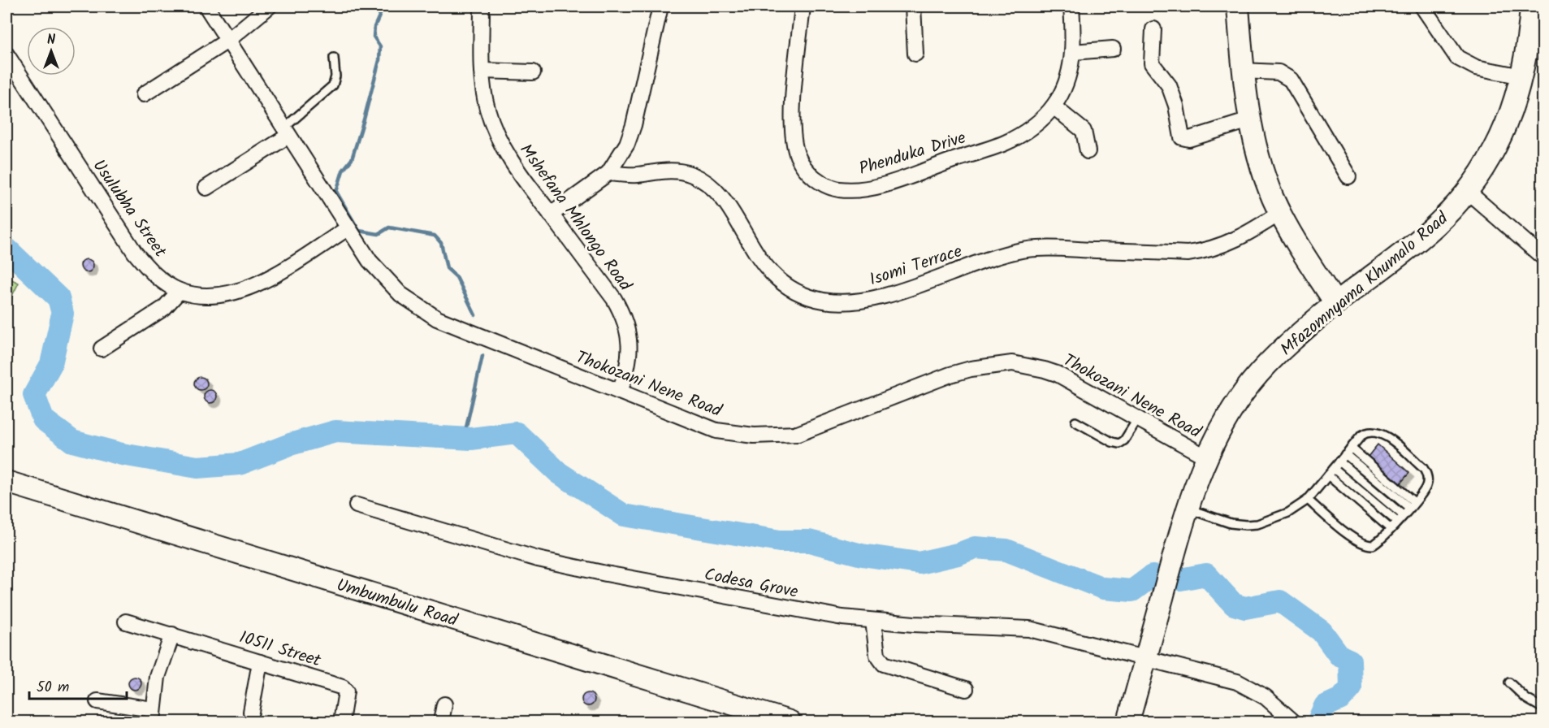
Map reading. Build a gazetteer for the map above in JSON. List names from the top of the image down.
{
  "streets": {
    "street": [
      "Phenduka Drive",
      "Usulubha Street",
      "Mshefana Mhlongo Road",
      "Isomi Terrace",
      "Mfazomnyama Khumalo Road",
      "Thokozani Nene Road",
      "Codesa Grove",
      "Umbumbulu Road",
      "10511 Street"
    ]
  },
  "crossings": [
    ["Usulubha Street", "Thokozani Nene Road"],
    ["Mshefana Mhlongo Road", "Thokozani Nene Road"],
    ["Mfazomnyama Khumalo Road", "Thokozani Nene Road"],
    ["Mfazomnyama Khumalo Road", "Codesa Grove"]
  ],
  "scale_bar": "50 m",
  "north": "top"
}
